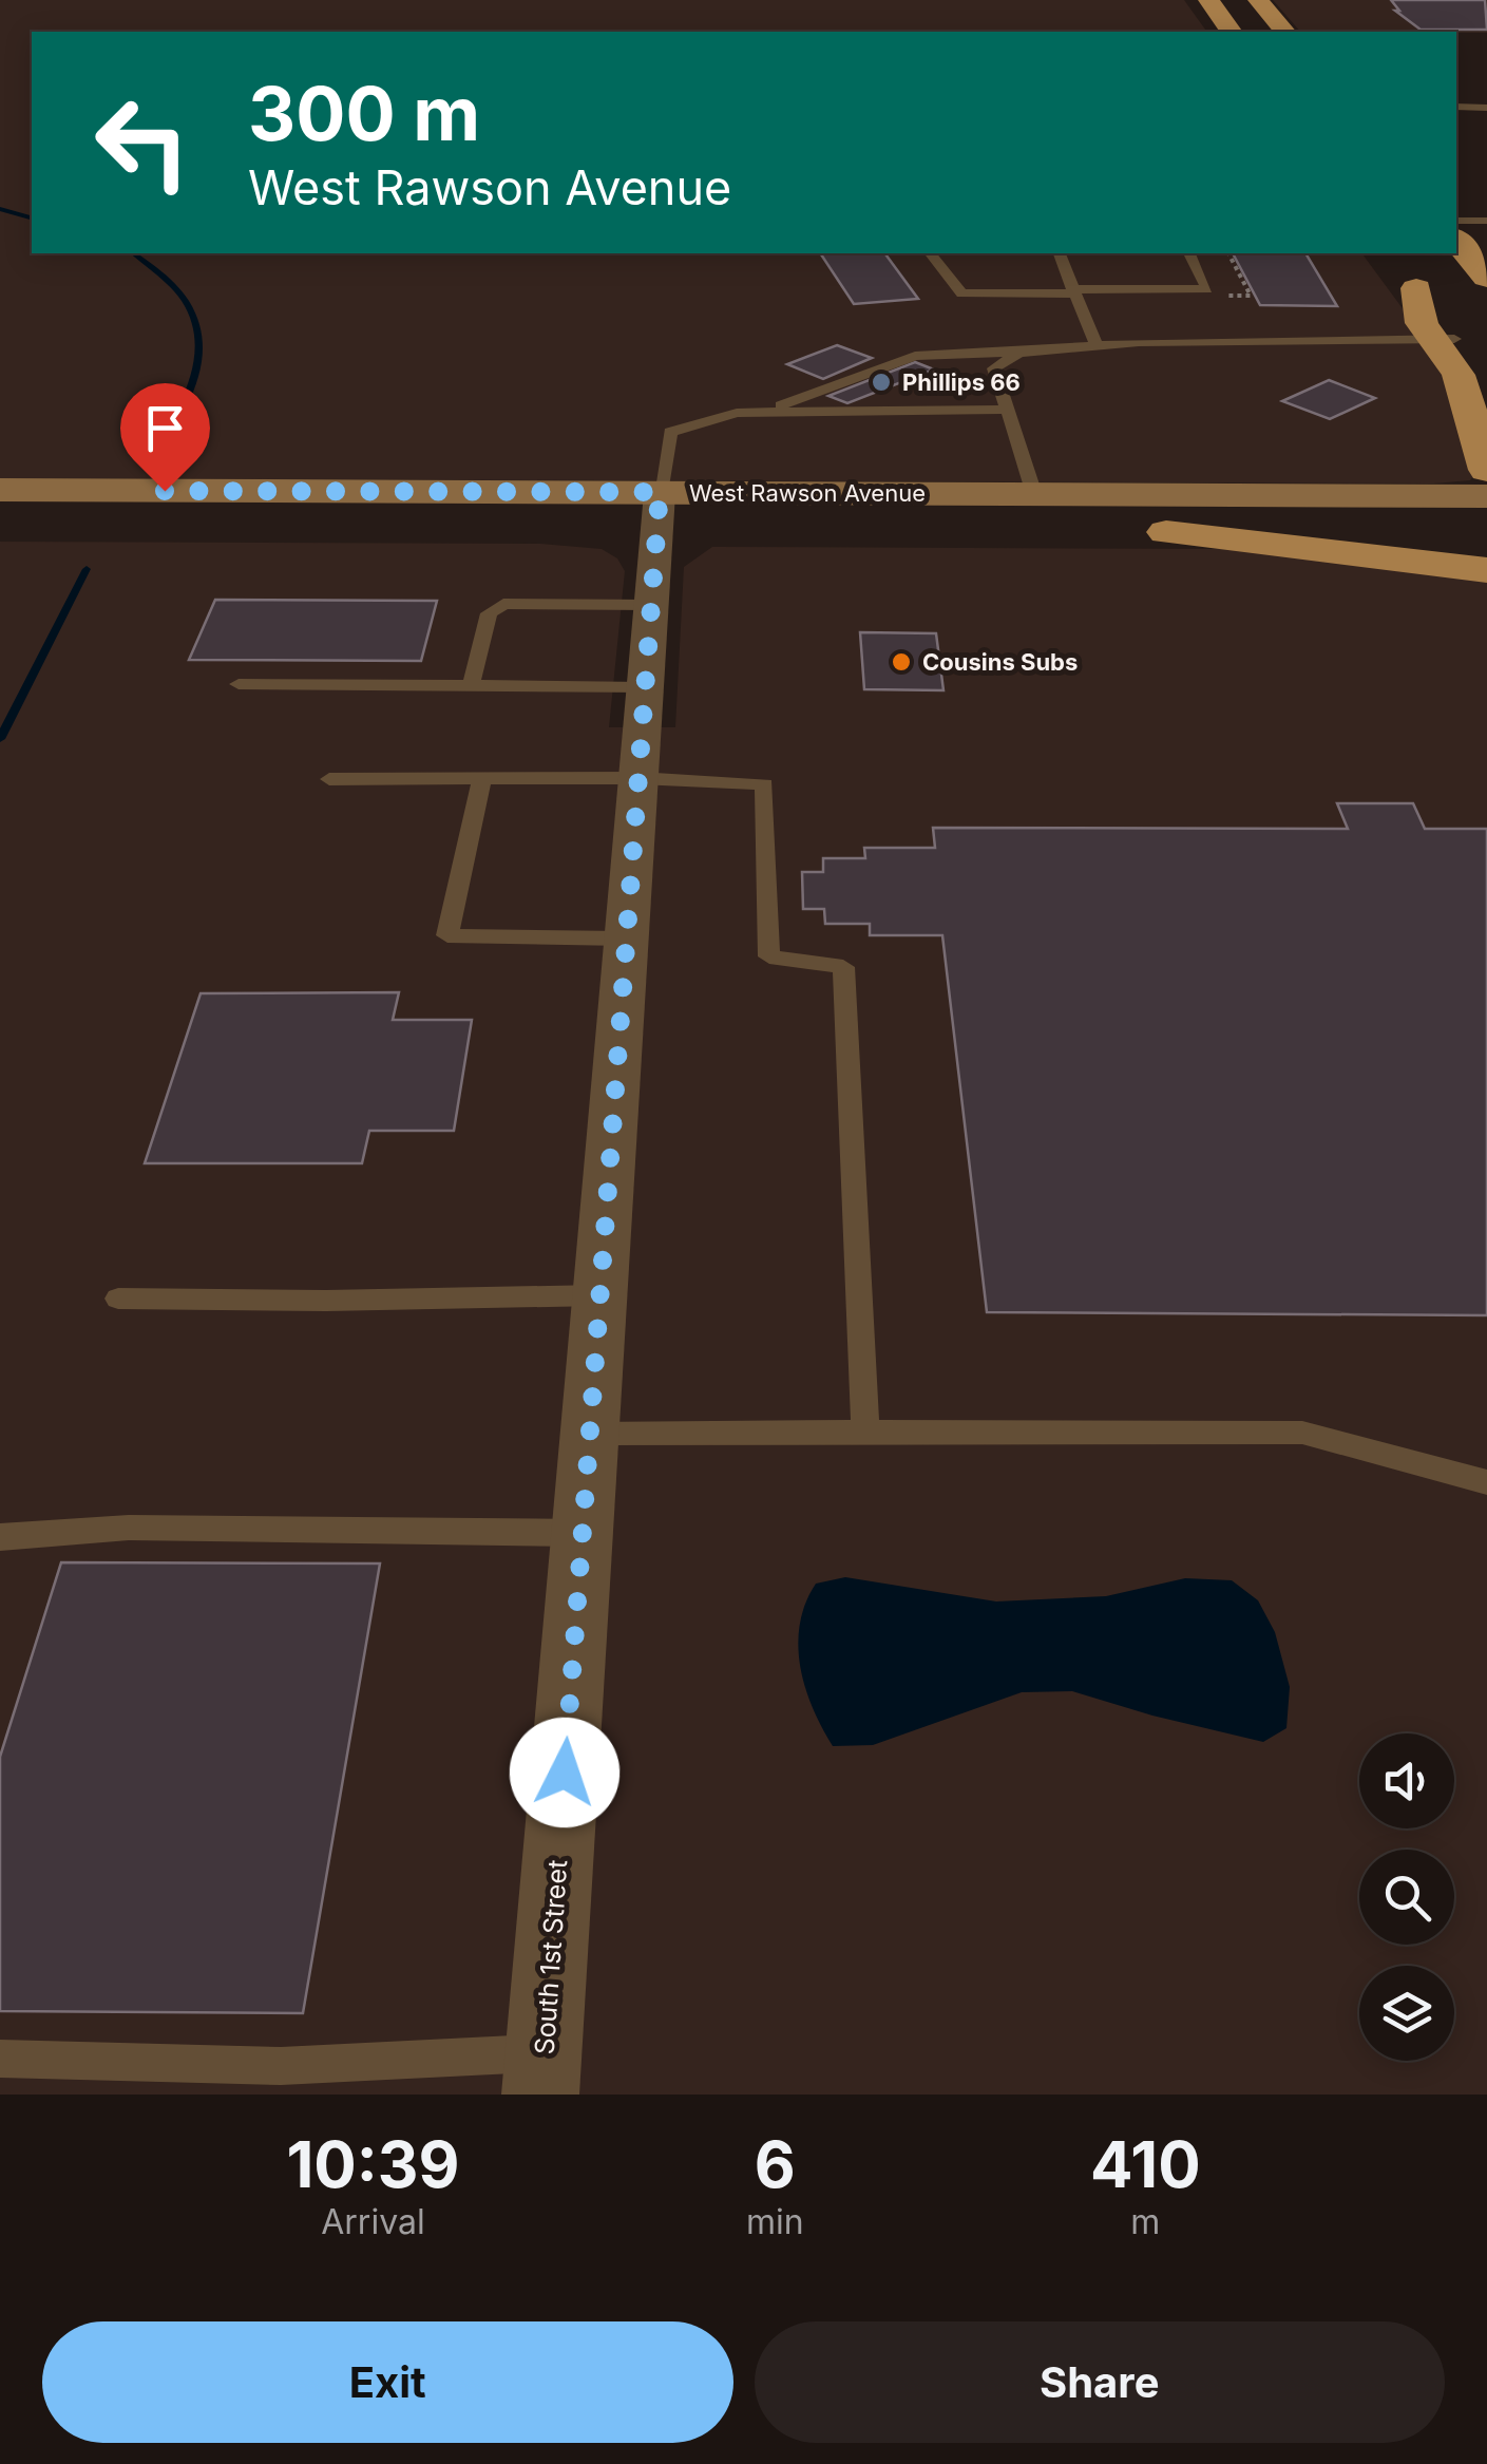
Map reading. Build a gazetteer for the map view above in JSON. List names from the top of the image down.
{
  "streets": {
    "main road": ["West Rawson Avenue"],
    "street": ["South 1st Street"]
  },
  "crossings": [
    ["West Rawson Avenue", "South 1st Street"]
  ],
  "places": ["Phillips 66", "Cousins Subs"],
  "page": {
    "turn": ["300 m", "West Rawson Avenue"],
    "eta": [
      "10:39",
      "Arrival",
      "6",
      "min",
      "410",
      "m"
    ],
    "buttons": ["Exit", "Share"]
  }
}
